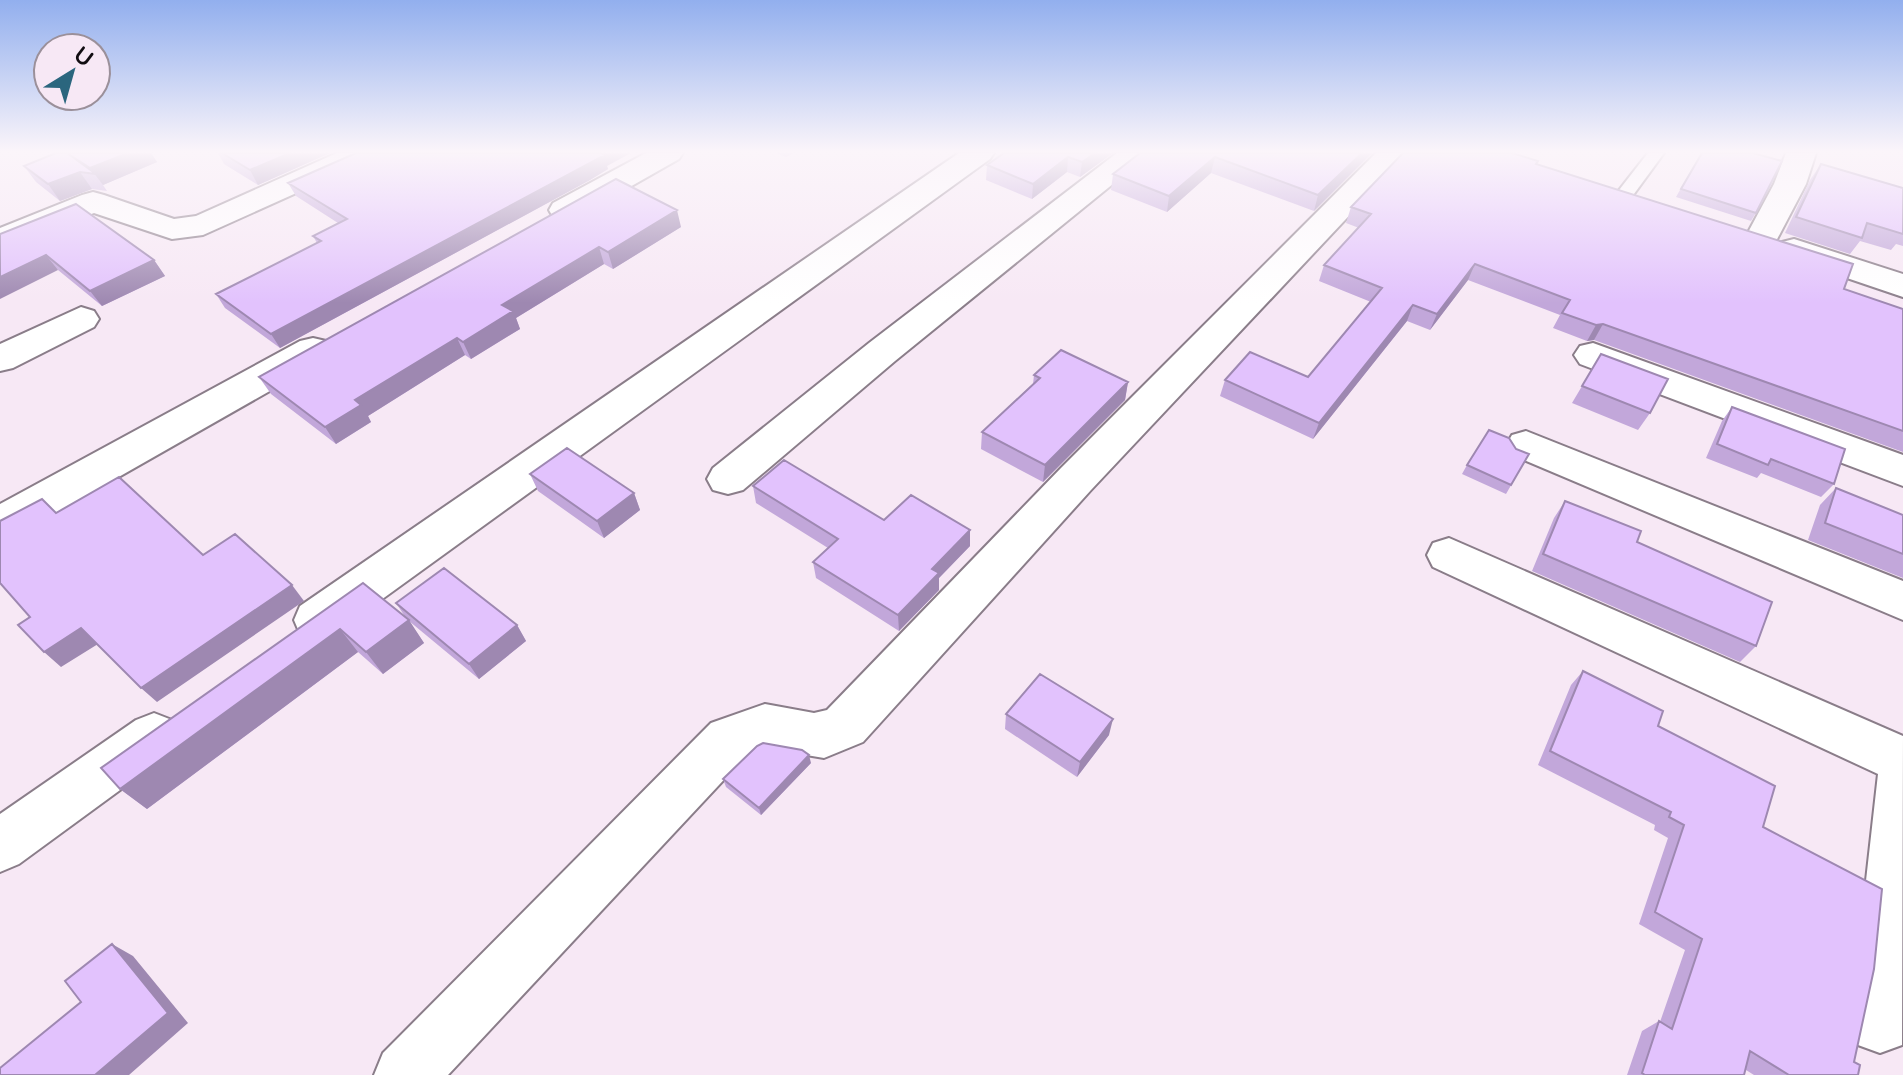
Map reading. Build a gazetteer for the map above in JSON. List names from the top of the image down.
{
  "north": "top right"
}
